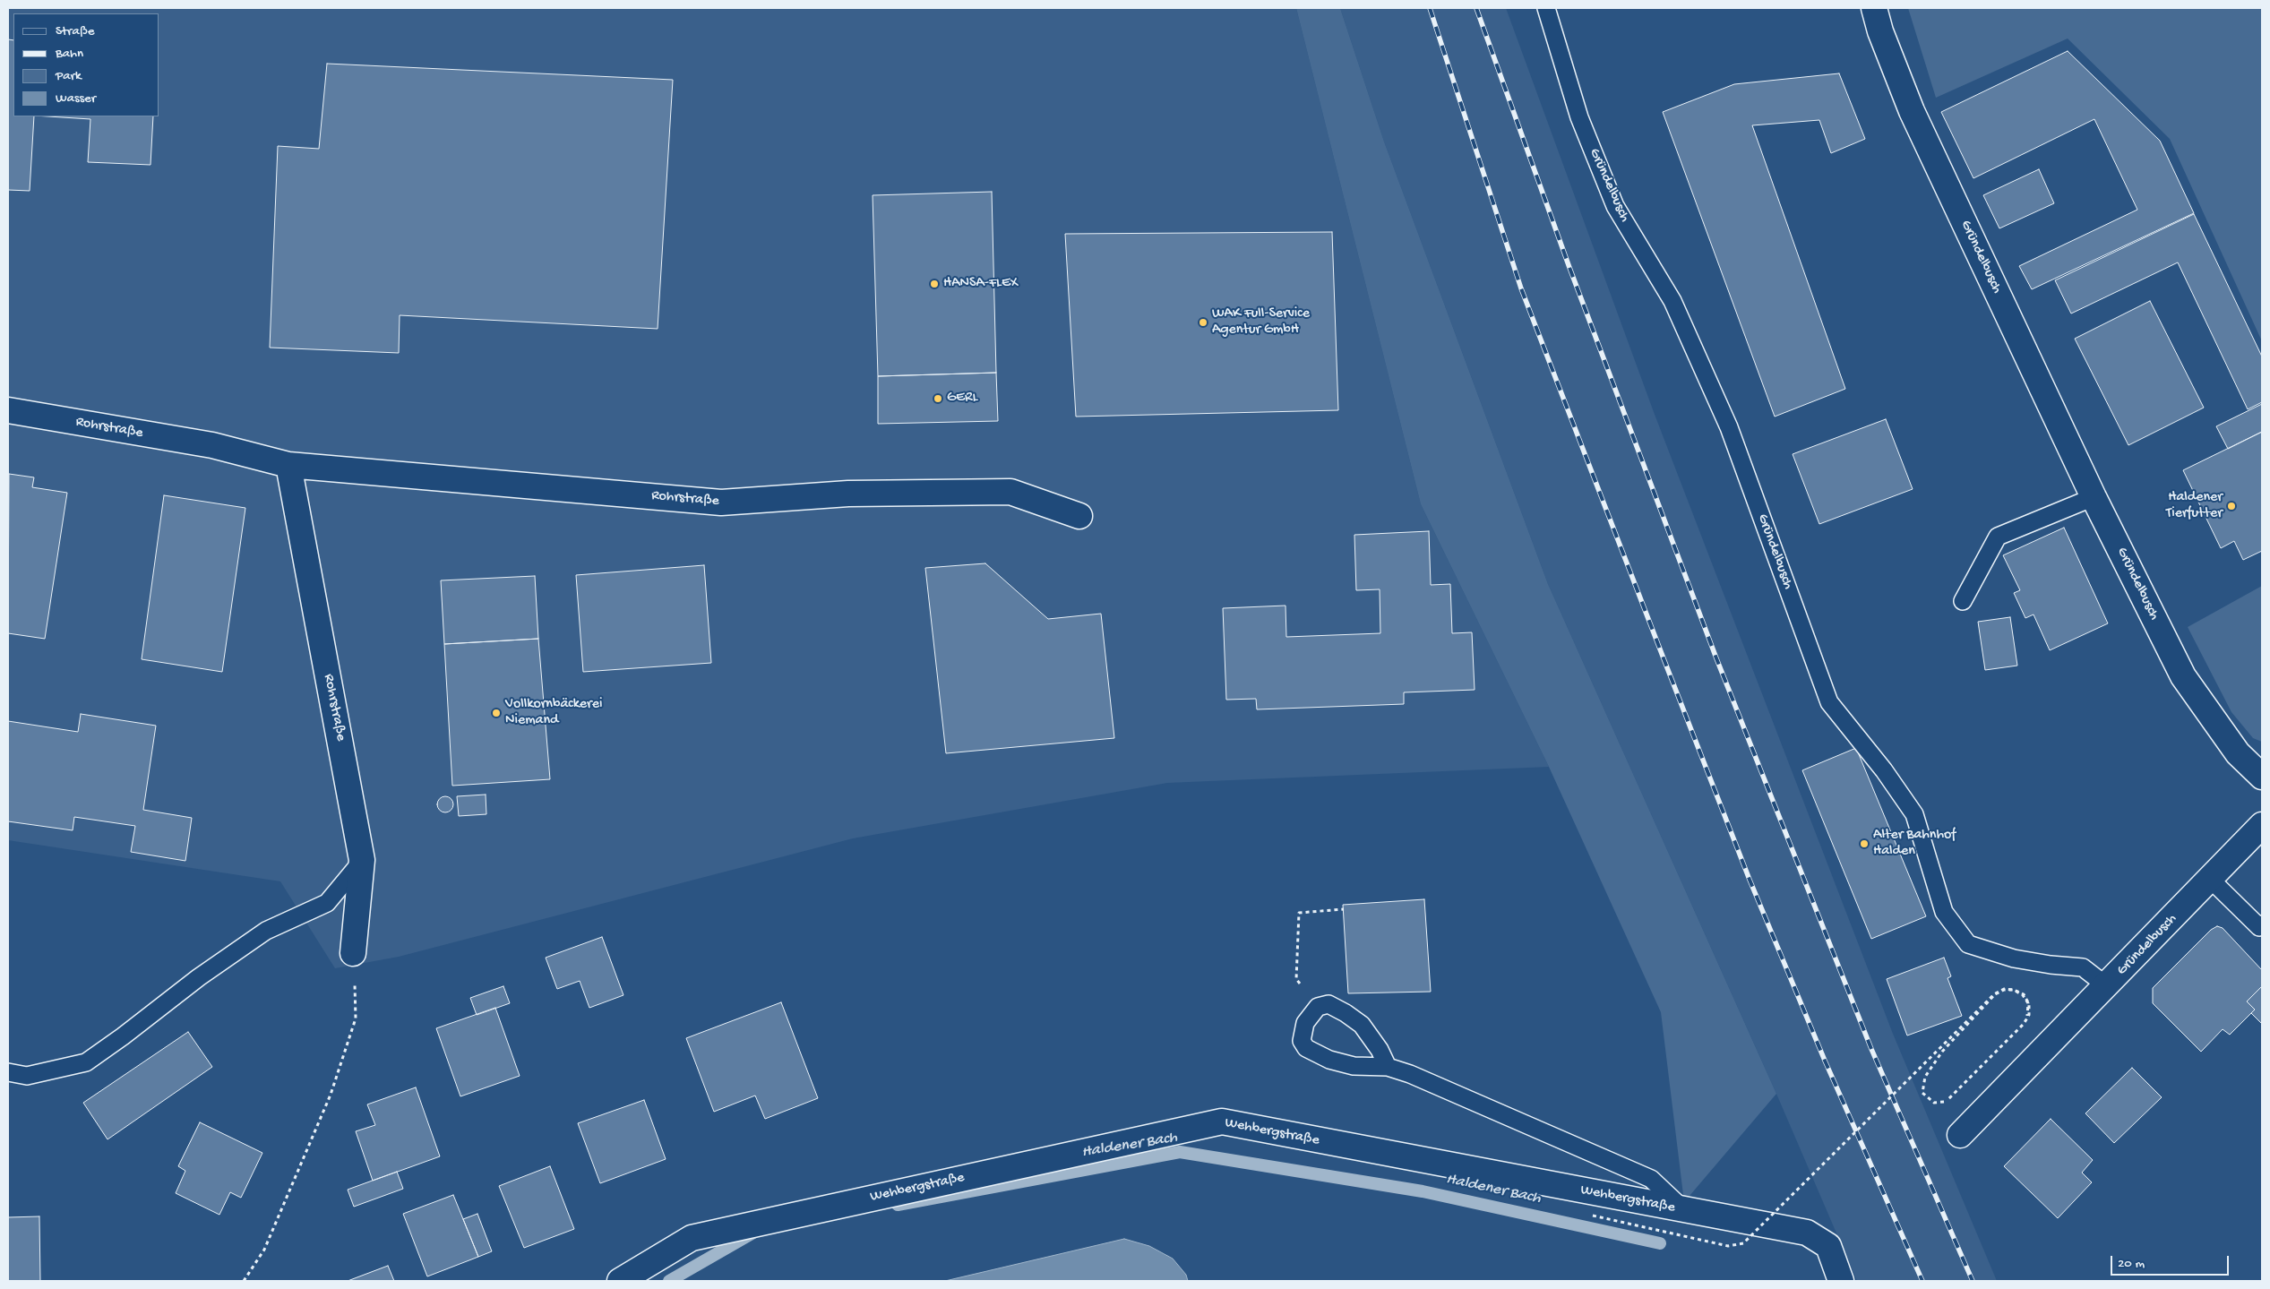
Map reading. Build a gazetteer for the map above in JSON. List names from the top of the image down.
{
  "streets": {
    "street": ["Gründelbusch", "Rohrstraße", "Wehbergstraße"]
  },
  "water": ["Haldener Bach"],
  "places": [
    "HANSA-FLEX",
    "WAK Full-Service Agentur GmbH",
    "GERL",
    "Haldener Tierfutter",
    "Vollkornbäckerei Niemand",
    "Alter Bahnhof Halden"
  ],
  "legend": [
    "Straße",
    "Bahn",
    "Park",
    "Wasser"
  ],
  "scale_bar": "20 m"
}
